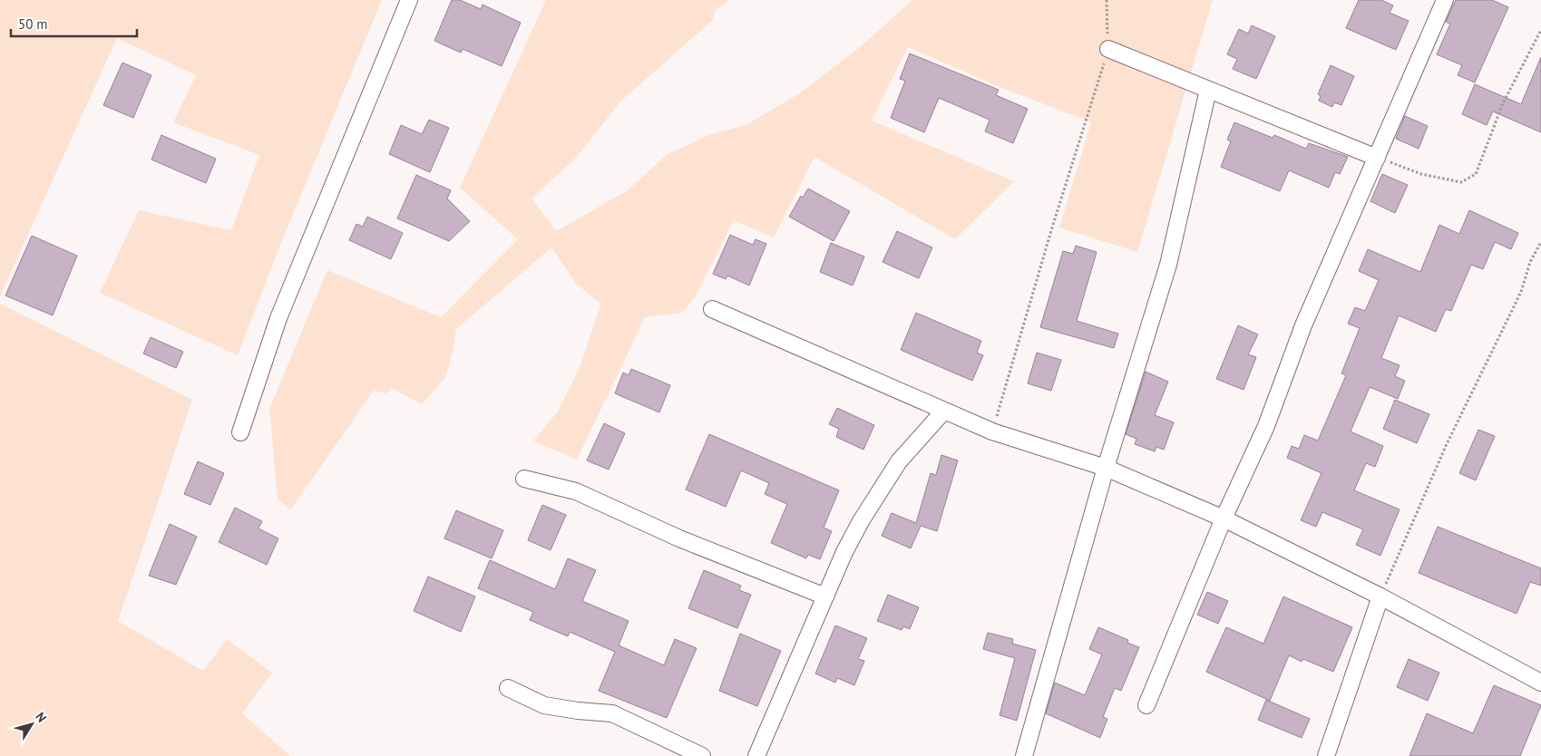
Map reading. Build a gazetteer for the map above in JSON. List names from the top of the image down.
{
  "scale_bar": "50 m",
  "north": "top right"
}
